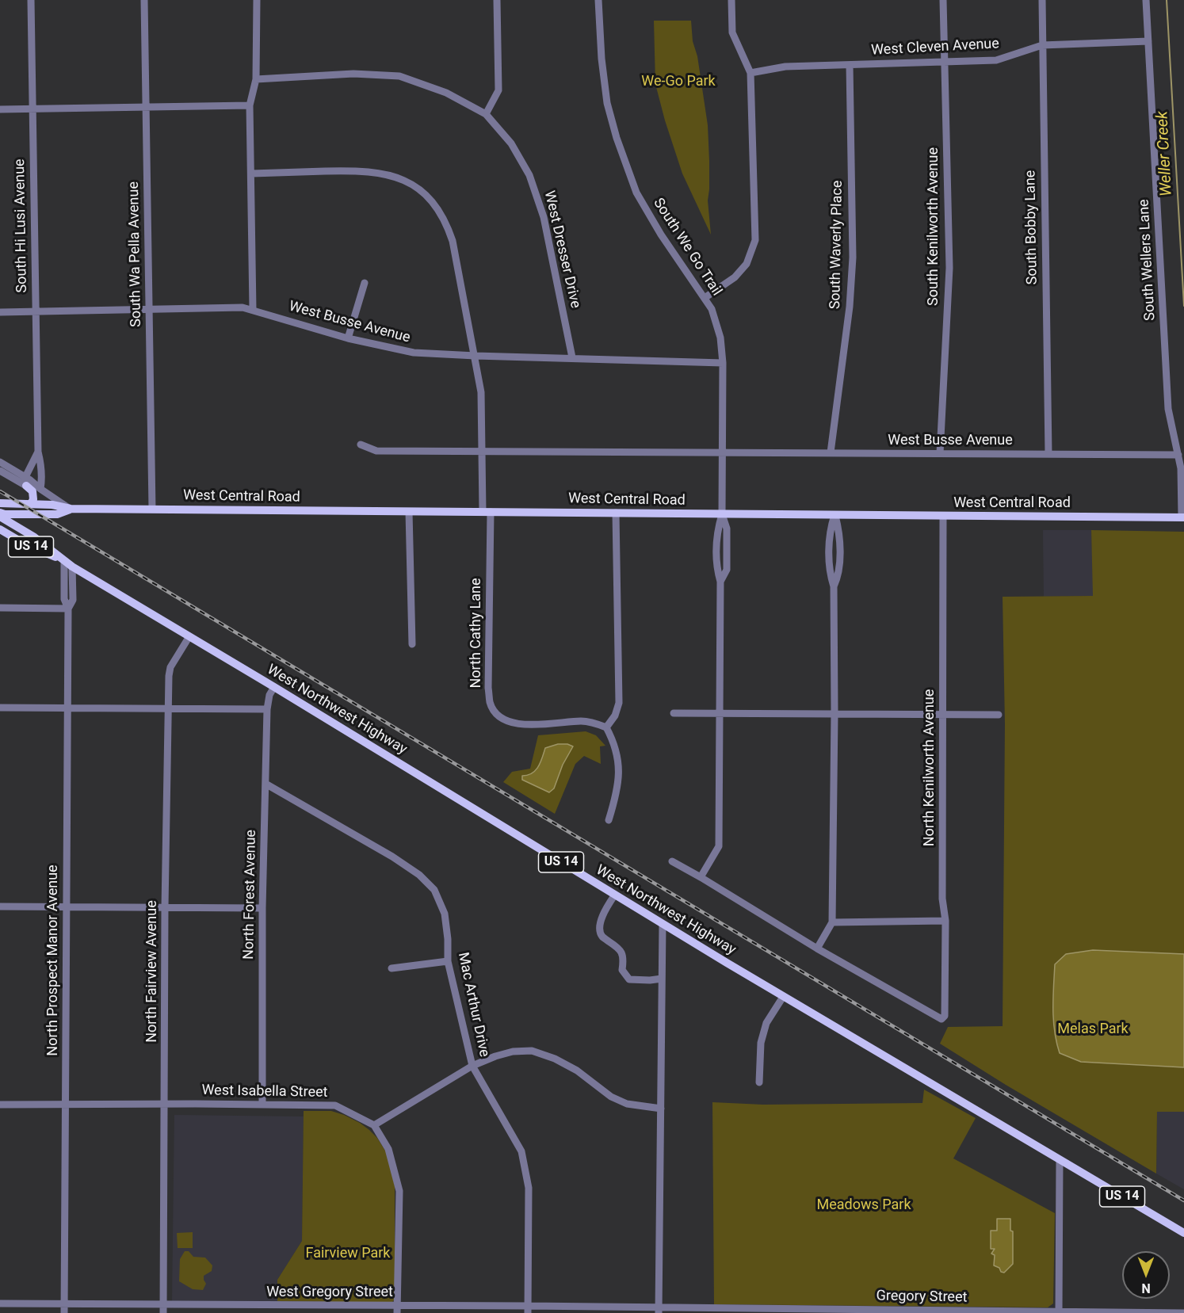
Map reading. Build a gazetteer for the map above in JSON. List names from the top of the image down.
{
  "streets": {
    "main road": ["West Central Road", "US 14", "West Northwest Highway"],
    "street": [
      "West Cleven Avenue",
      "South Hi Lusi Avenue",
      "South Kenilworth Avenue",
      "South Bobby Lane",
      "South Waverly Place",
      "South We Go Trail",
      "West Dresser Drive",
      "South Wa Pella Avenue",
      "South Wellers Lane",
      "West Busse Avenue",
      "North Cathy Lane",
      "North Kenilworth Avenue",
      "North Forest Avenue",
      "North Prospect Manor Avenue",
      "North Fairview Avenue",
      "Mac Arthur Drive",
      "West Isabella Street",
      "West Gregory Street",
      "Gregory Street"
    ]
  },
  "crossings": [
    ["West Cleven Avenue", "South Kenilworth Avenue"],
    ["West Cleven Avenue", "South Bobby Lane"],
    ["West Cleven Avenue", "South Waverly Place"],
    ["West Cleven Avenue", "South Wellers Lane"],
    ["South Hi Lusi Avenue", "West Busse Avenue"],
    ["South Kenilworth Avenue", "West Busse Avenue"],
    ["South Bobby Lane", "West Busse Avenue"],
    ["South Waverly Place", "West Busse Avenue"],
    ["South We Go Trail", "West Busse Avenue"],
    ["South We Go Trail", "West Central Road"],
    ["West Dresser Drive", "West Busse Avenue"],
    ["South Wa Pella Avenue", "West Busse Avenue"],
    ["South Wa Pella Avenue", "West Central Road"],
    ["South Wellers Lane", "West Busse Avenue"],
    ["South Wellers Lane", "West Central Road"],
    ["West Busse Avenue", "North Cathy Lane"],
    ["West Central Road", "North Cathy Lane"],
    ["West Central Road", "North Kenilworth Avenue"],
    ["US 14", "West Northwest Highway"],
    ["West Northwest Highway", "North Forest Avenue"],
    ["West Northwest Highway", "North Prospect Manor Avenue"],
    ["West Northwest Highway", "North Fairview Avenue"],
    ["North Forest Avenue", "Mac Arthur Drive"],
    ["North Forest Avenue", "West Isabella Street"],
    ["North Prospect Manor Avenue", "West Isabella Street"],
    ["North Prospect Manor Avenue", "West Gregory Street"],
    ["North Fairview Avenue", "West Isabella Street"],
    ["North Fairview Avenue", "West Gregory Street"],
    ["Mac Arthur Drive", "West Gregory Street"],
    ["West Gregory Street", "Gregory Street"]
  ],
  "water": ["Weller Creek"],
  "parks": [
    "We-Go Park",
    "Melas Park",
    "Meadows Park",
    "Fairview Park"
  ],
  "north": "bottom"
}
